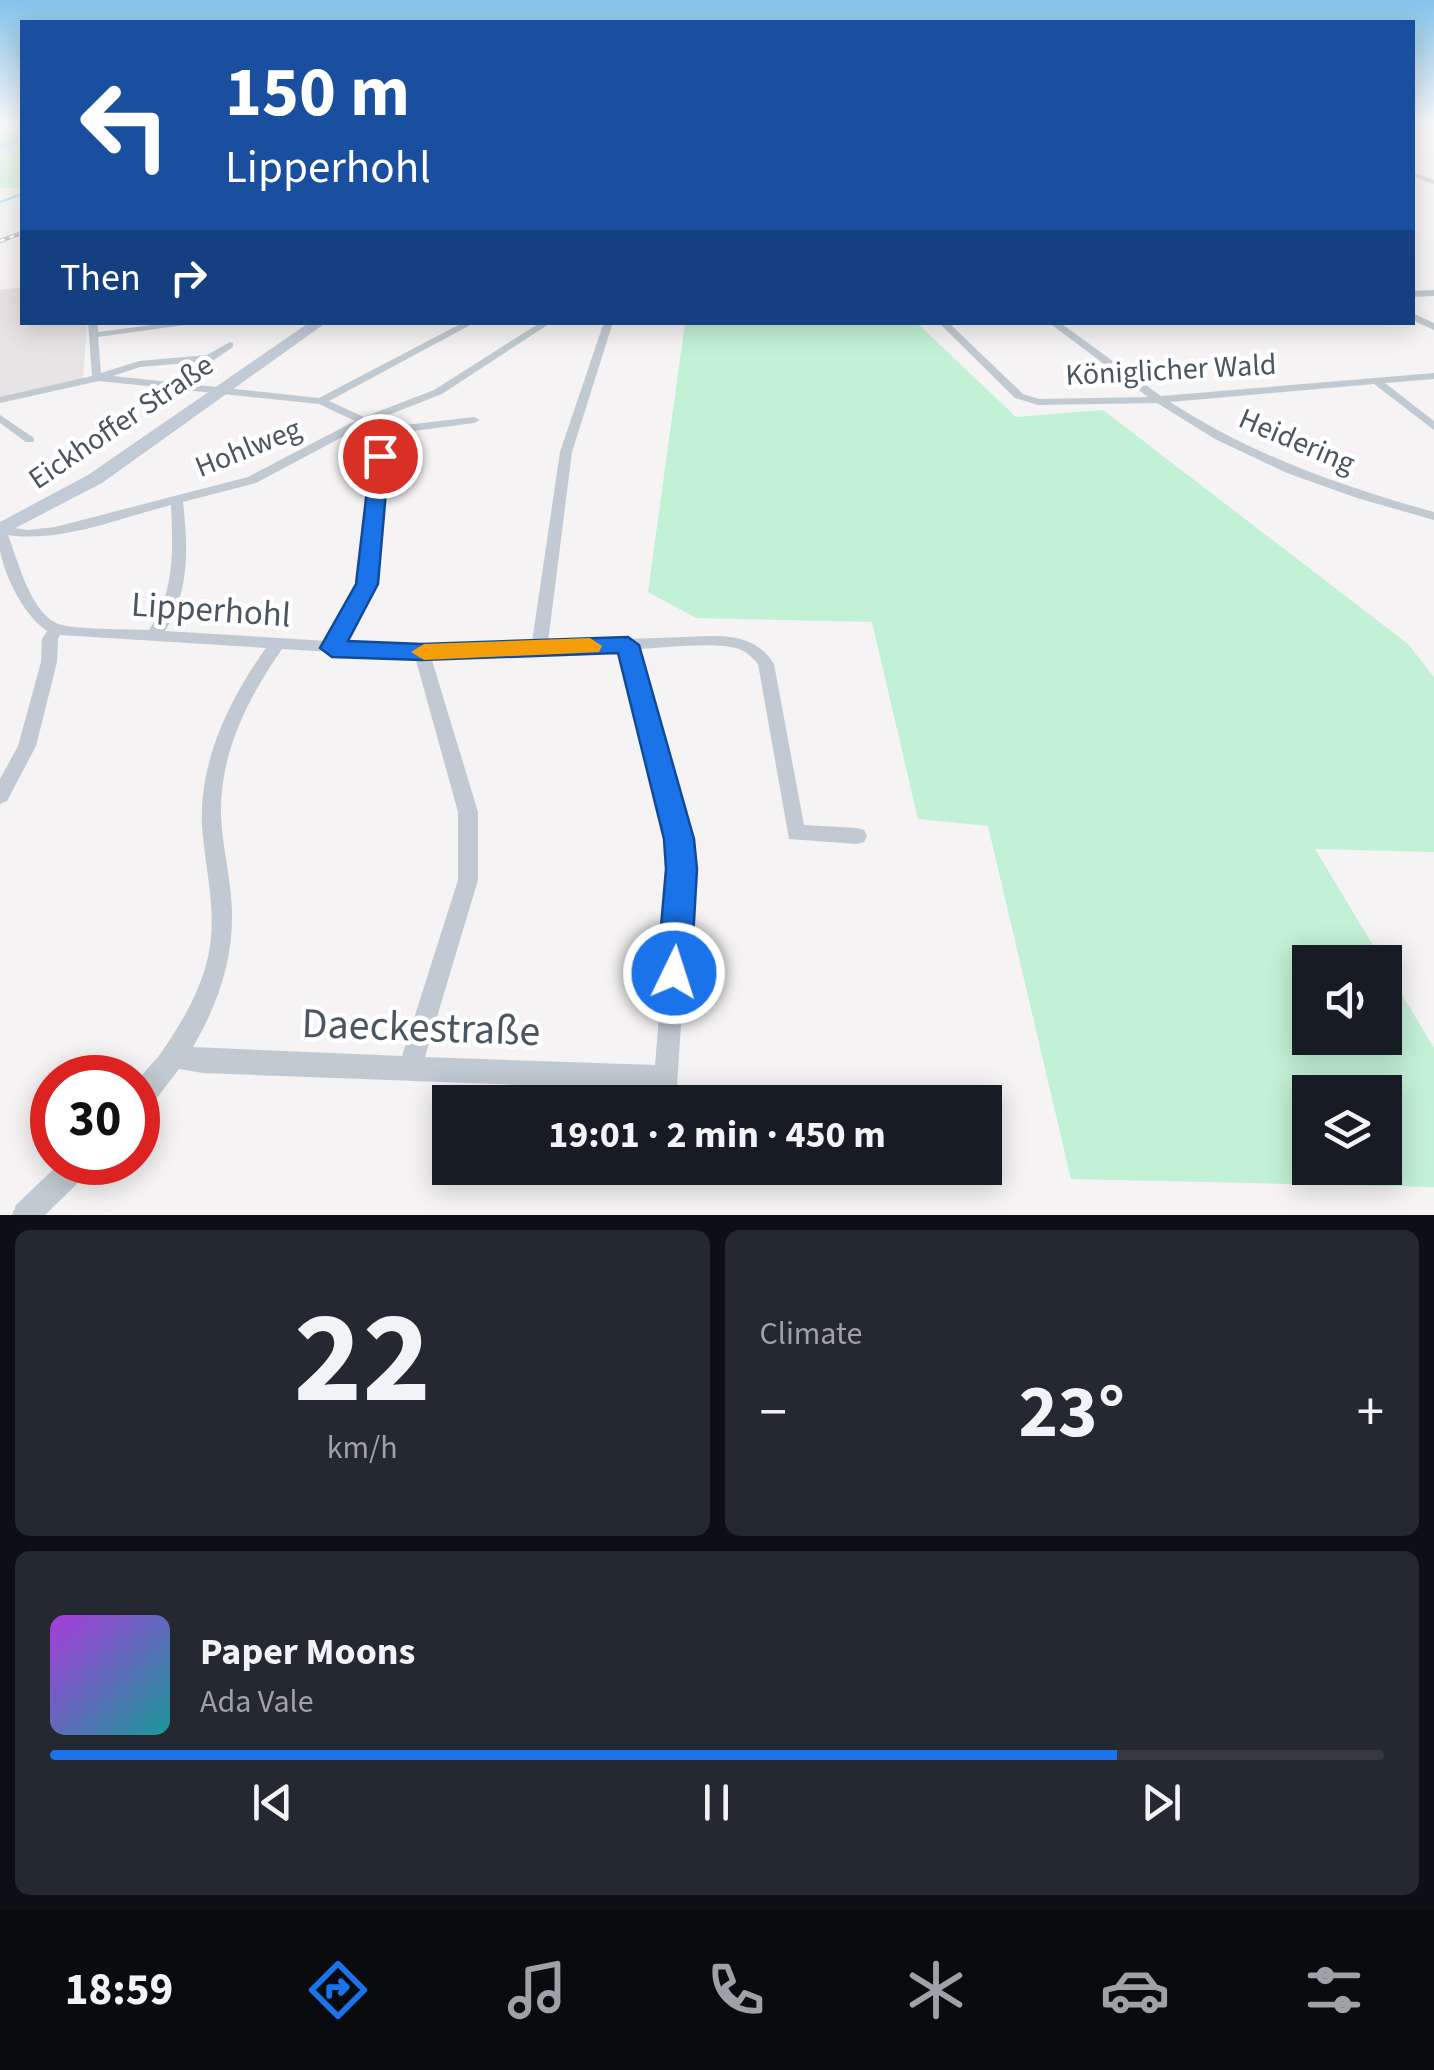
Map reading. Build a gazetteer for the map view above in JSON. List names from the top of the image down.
{
  "streets": {
    "main road": ["Eickhoffer Straße"],
    "street": [
      "Königlicher Wald",
      "Heidering",
      "Hohlweg",
      "Lipperhohl",
      "Daeckestraße"
    ]
  },
  "crossings": [
    ["Königlicher Wald", "Heidering"],
    ["Eickhoffer Straße", "Hohlweg"]
  ],
  "page": {
    "turn": ["150 m", "Lipperhohl"],
    "then": "Then",
    "limit": "30",
    "trip": "19:01 · 2 min · 450 m",
    "tile": [
      ["22", "km/h"],
      "Climate"
    ],
    "heat": ["−", "23°", "+"],
    "song": ["Paper Moons", "Ada Vale"],
    "tabs": "18:59"
  }
}
